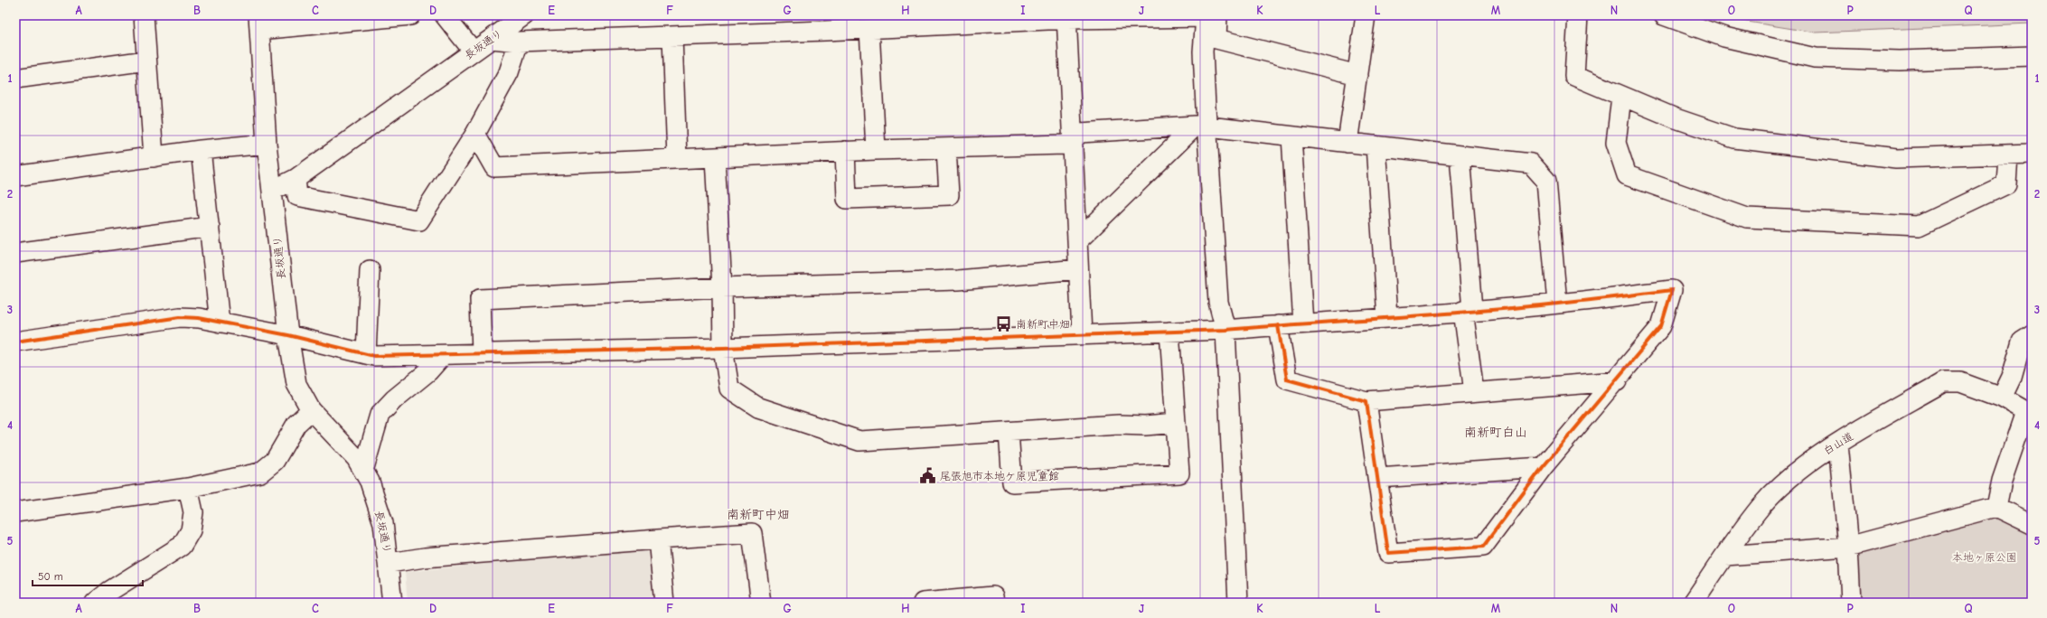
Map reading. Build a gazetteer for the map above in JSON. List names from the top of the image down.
{
  "streets": {
    "street": ["長坂通り", "白山道"]
  },
  "districts": ["南新町白山", "南新町中畑"],
  "parks": ["本地ヶ原公園"],
  "places": {
    "bus stop": ["南新町中畑"],
    "public building": ["尾張旭市本地ケ原児童館"]
  },
  "scale_bar": "50 m",
  "grid": {
    "columns": [
      "A",
      "B",
      "C",
      "D",
      "E",
      "F",
      "G",
      "H",
      "I",
      "J",
      "K",
      "L",
      "M",
      "N",
      "O",
      "P",
      "Q"
    ],
    "rows": [
      "1",
      "2",
      "3",
      "4",
      "5"
    ]
  }
}
